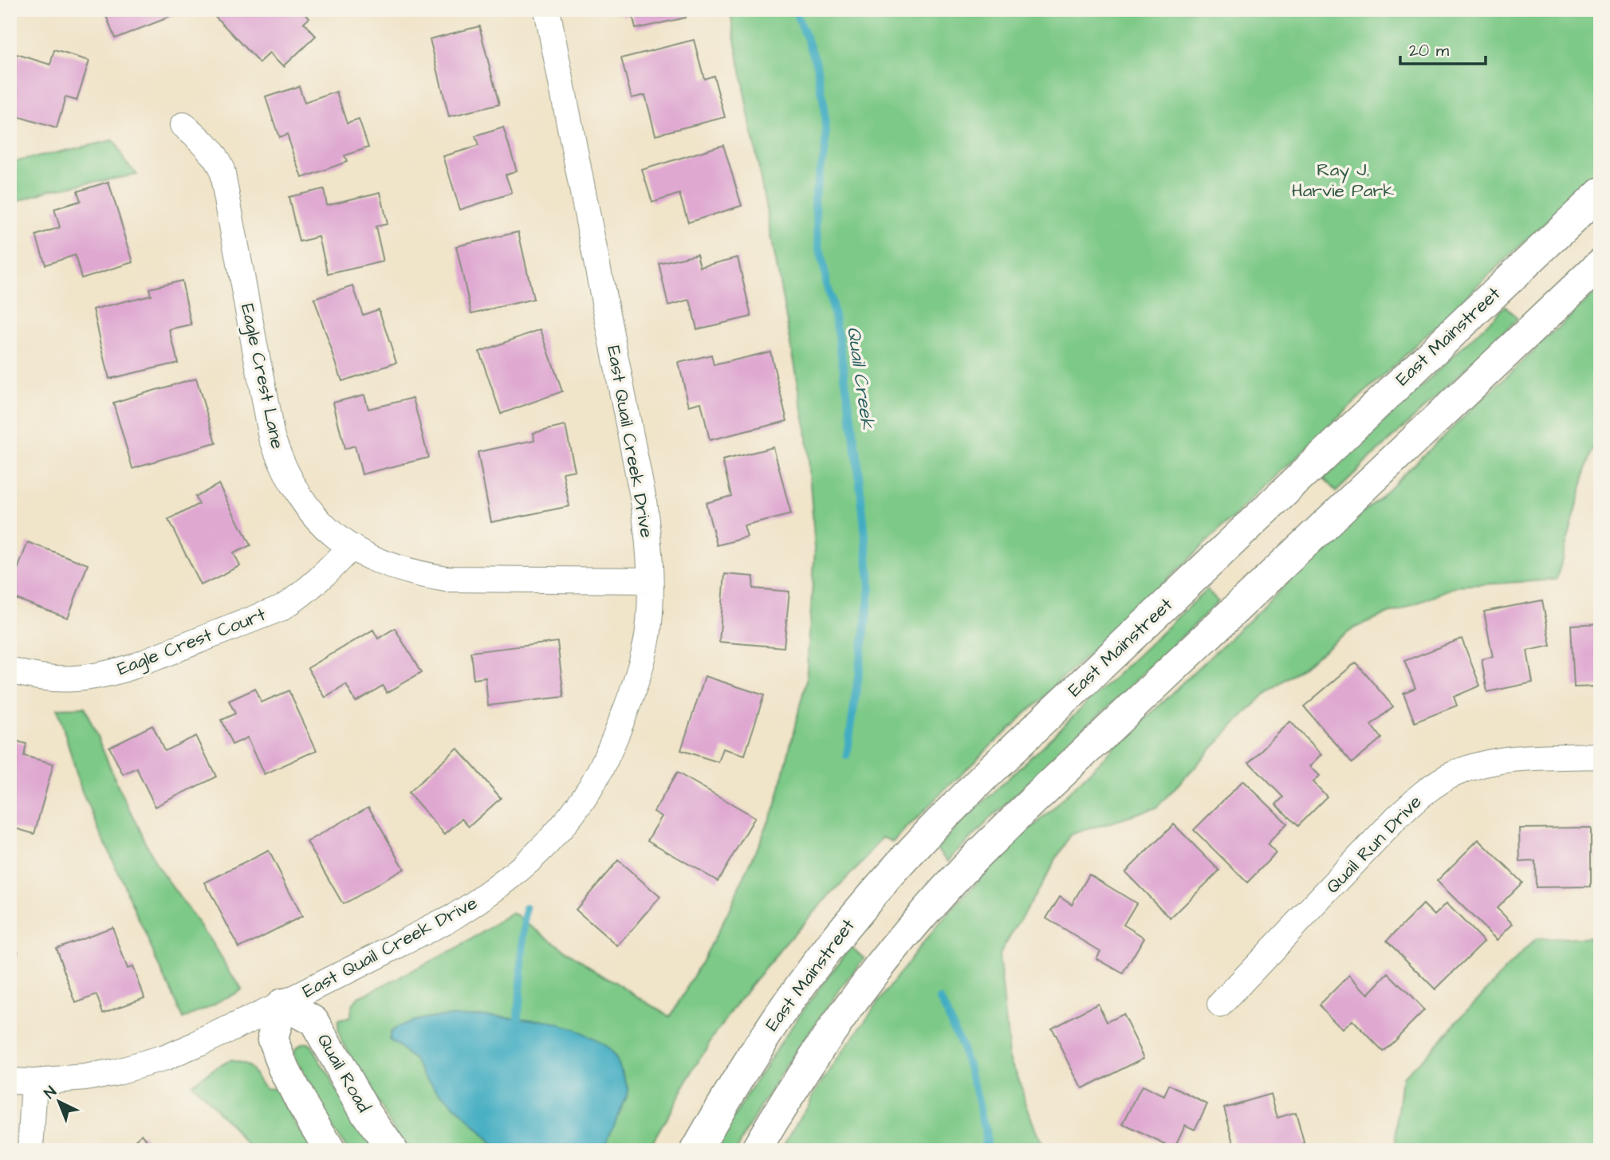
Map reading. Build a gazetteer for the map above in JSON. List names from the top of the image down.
{
  "streets": {
    "main road": ["East Mainstreet", "Quail Road"],
    "street": [
      "Eagle Crest Lane",
      "East Quail Creek Drive",
      "Eagle Crest Court",
      "Quail Run Drive"
    ]
  },
  "crossings": [
    ["Eagle Crest Lane", "East Quail Creek Drive"],
    ["Eagle Crest Lane", "Eagle Crest Court"],
    ["East Quail Creek Drive", "Quail Road"]
  ],
  "water": ["Quail Creek"],
  "parks": ["Ray J. Harvie Park"],
  "scale_bar": "20 m",
  "north": "top left"
}
